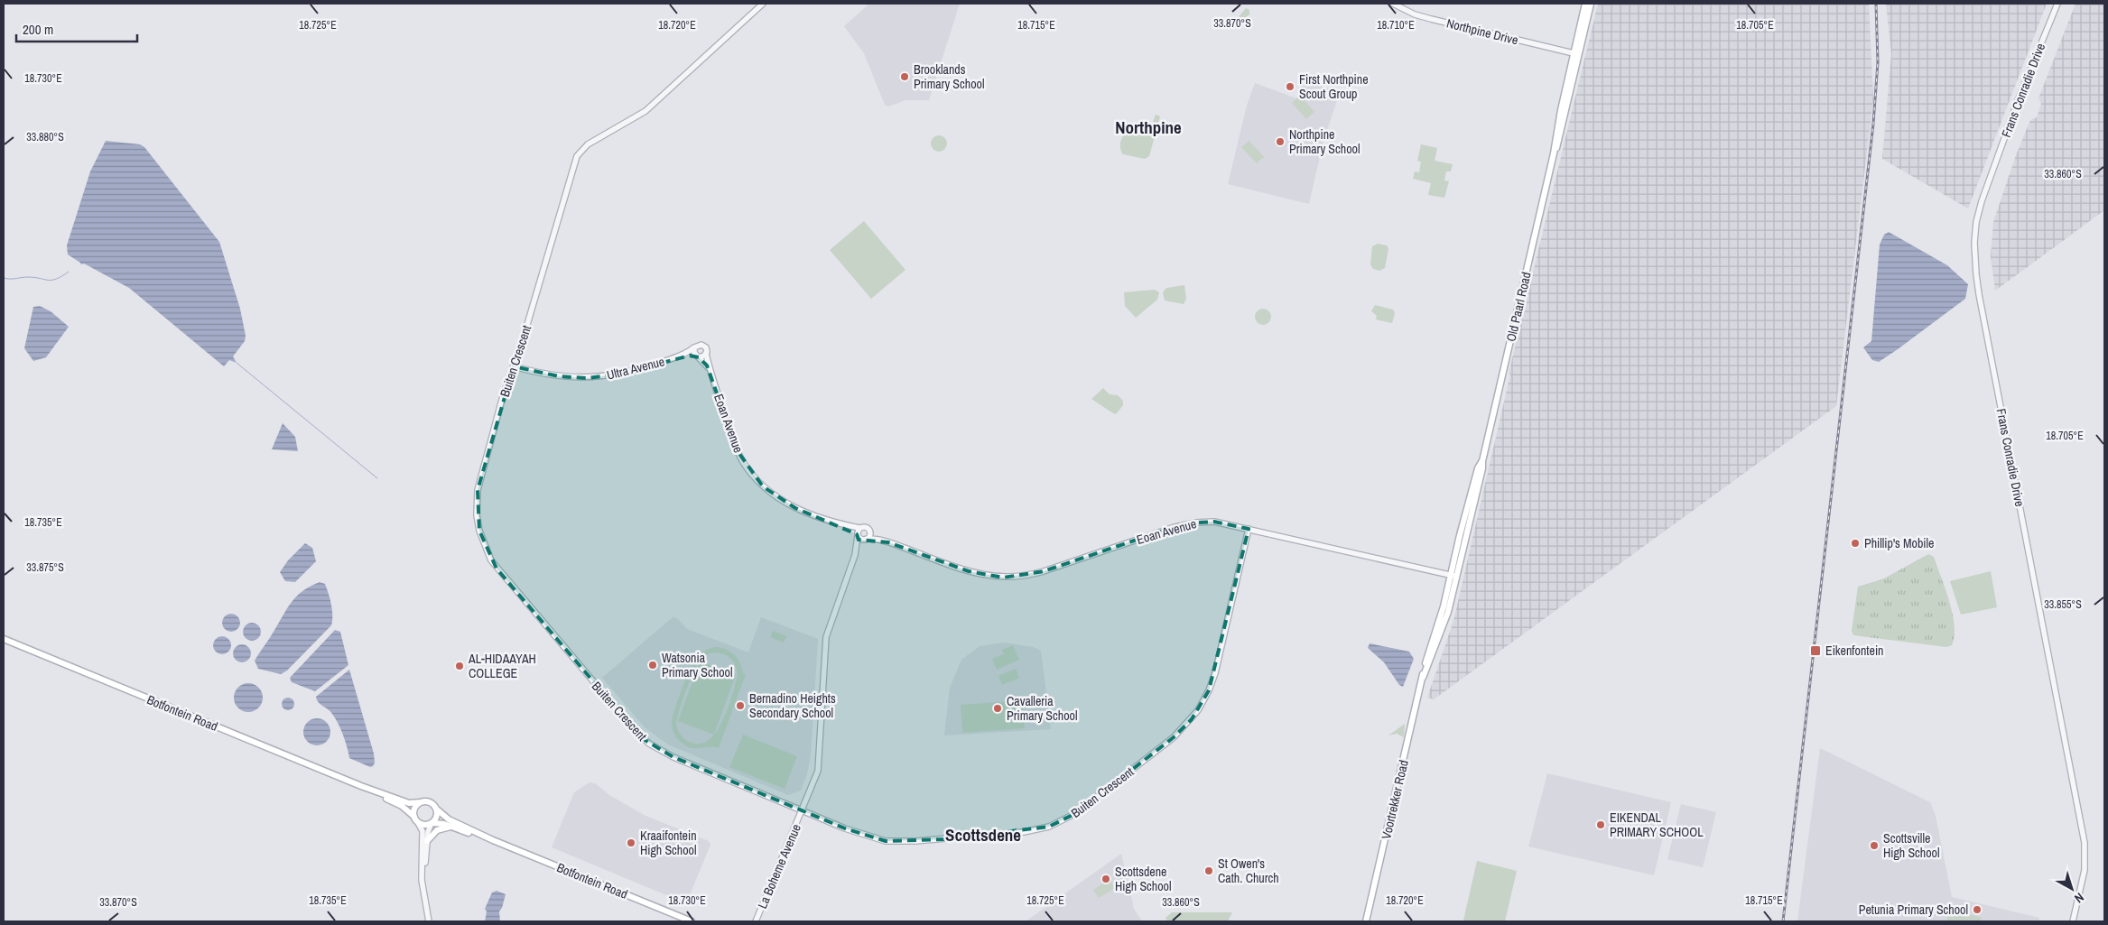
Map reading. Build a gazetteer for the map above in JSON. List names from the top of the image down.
{
  "streets": {
    "main road": ["Old Paarl Road", "Botfontein Road", "Voortrekker Road"],
    "street": [
      "Northpine Drive",
      "Frans Conradie Drive",
      "Buiten Crescent",
      "Ultra Avenue",
      "Eoan Avenue",
      "La Boheme Avenue"
    ]
  },
  "crossings": [
    ["Northpine Drive", "Old Paarl Road"],
    ["Old Paarl Road", "Eoan Avenue"],
    ["Old Paarl Road", "Voortrekker Road"],
    ["Buiten Crescent", "Ultra Avenue"],
    ["Buiten Crescent", "Eoan Avenue"],
    ["Buiten Crescent", "La Boheme Avenue"],
    ["Ultra Avenue", "Eoan Avenue"],
    ["Eoan Avenue", "Voortrekker Road"]
  ],
  "districts": ["Northpine", "Scottsdene"],
  "places": {
    "other": [
      "Brooklands Primary School",
      "First Northpine Scout Group",
      "Northpine Primary School",
      "Phillip's Mobile",
      "Watsonia Primary School",
      "AL-HIDAAYAH COLLEGE",
      "Bernadino Heights Secondary School",
      "Cavalleria Primary School",
      "EIKENDAL PRIMARY SCHOOL",
      "Kraaifontein High School",
      "Scottsville High School",
      "St Owen's Cath. Church",
      "Scottsdene High School",
      "Petunia Primary School"
    ],
    "transit": ["Eikenfontein"]
  },
  "scale_bar": "200 m",
  "north": "bottom right",
  "coordinates": [
    "33.870°S",
    "18.725°E",
    "18.720°E",
    "18.715°E",
    "18.710°E",
    "18.705°E",
    "18.730°E",
    "33.880°S",
    "33.860°S",
    "18.735°E",
    "33.875°S",
    "33.855°S"
  ]
}
